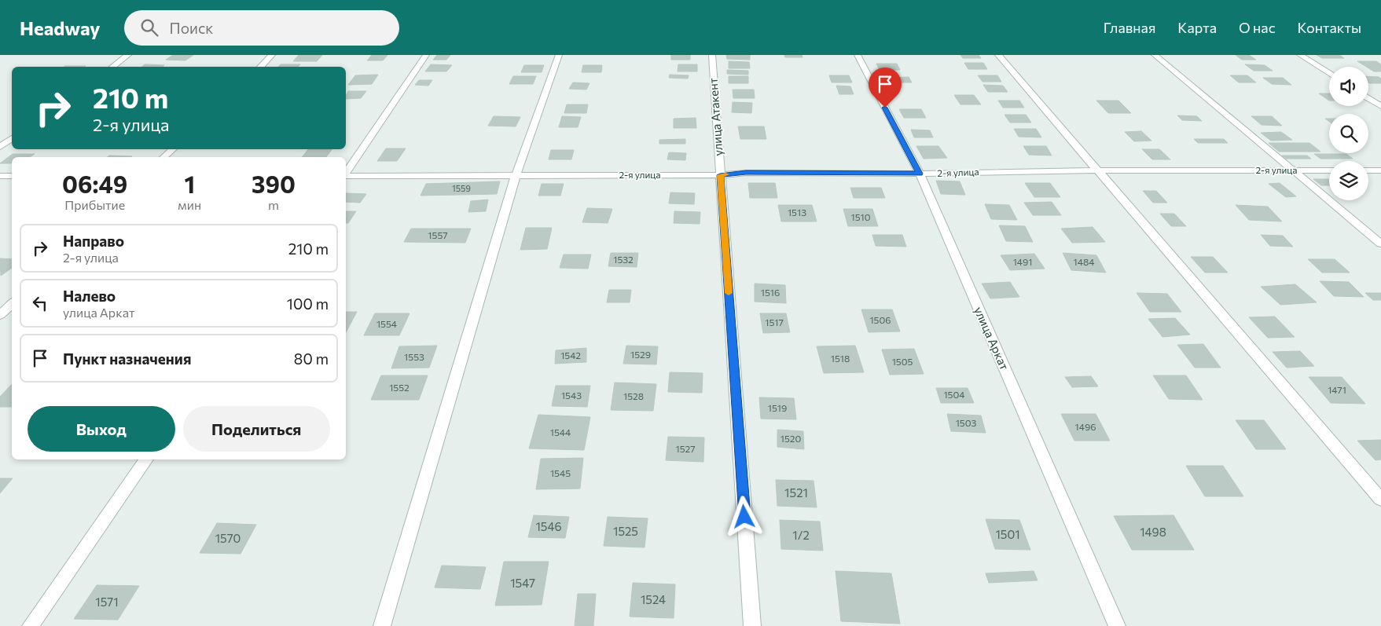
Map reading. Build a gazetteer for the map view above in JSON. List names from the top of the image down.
{
  "streets": {
    "street": ["улица Атакент", "2-я улица", "улица Аркат"]
  },
  "crossings": [
    ["улица Атакент", "2-я улица"],
    ["2-я улица", "улица Аркат"]
  ],
  "house_numbers": [
    "1559",
    "1513",
    "1510",
    "1557",
    "1532",
    "1491",
    "1484",
    "1516",
    "1506",
    "1517",
    "1554",
    "1529",
    "1542",
    "1553",
    "1518",
    "1505",
    "1552",
    "1471",
    "1504",
    "1543",
    "1528",
    "1519",
    "1503",
    "1496",
    "1544",
    "1520",
    "1527",
    "1545",
    "1521",
    "1546",
    "1525",
    "1498",
    "1501",
    "1/2",
    "1570",
    "1547",
    "1524",
    "1571"
  ],
  "page": {
    "header": "Headway",
    "search": "Поиск",
    "nav": [
      "Главная",
      "Карта",
      "О нас",
      "Контакты"
    ],
    "turn": ["210 m", "2-я улица"],
    "eta": [
      "06:49",
      "Прибытие",
      "1",
      "мин",
      "390",
      "m"
    ],
    "list": [
      {
        "name": "Направо",
        "note": "2-я улица",
        "value": "210 m"
      },
      {
        "name": "Налево",
        "note": "улица Аркат",
        "value": "100 m"
      },
      {
        "name": "Пункт назначения",
        "value": "80 m"
      }
    ],
    "buttons": ["Выход", "Поделиться"]
  }
}
